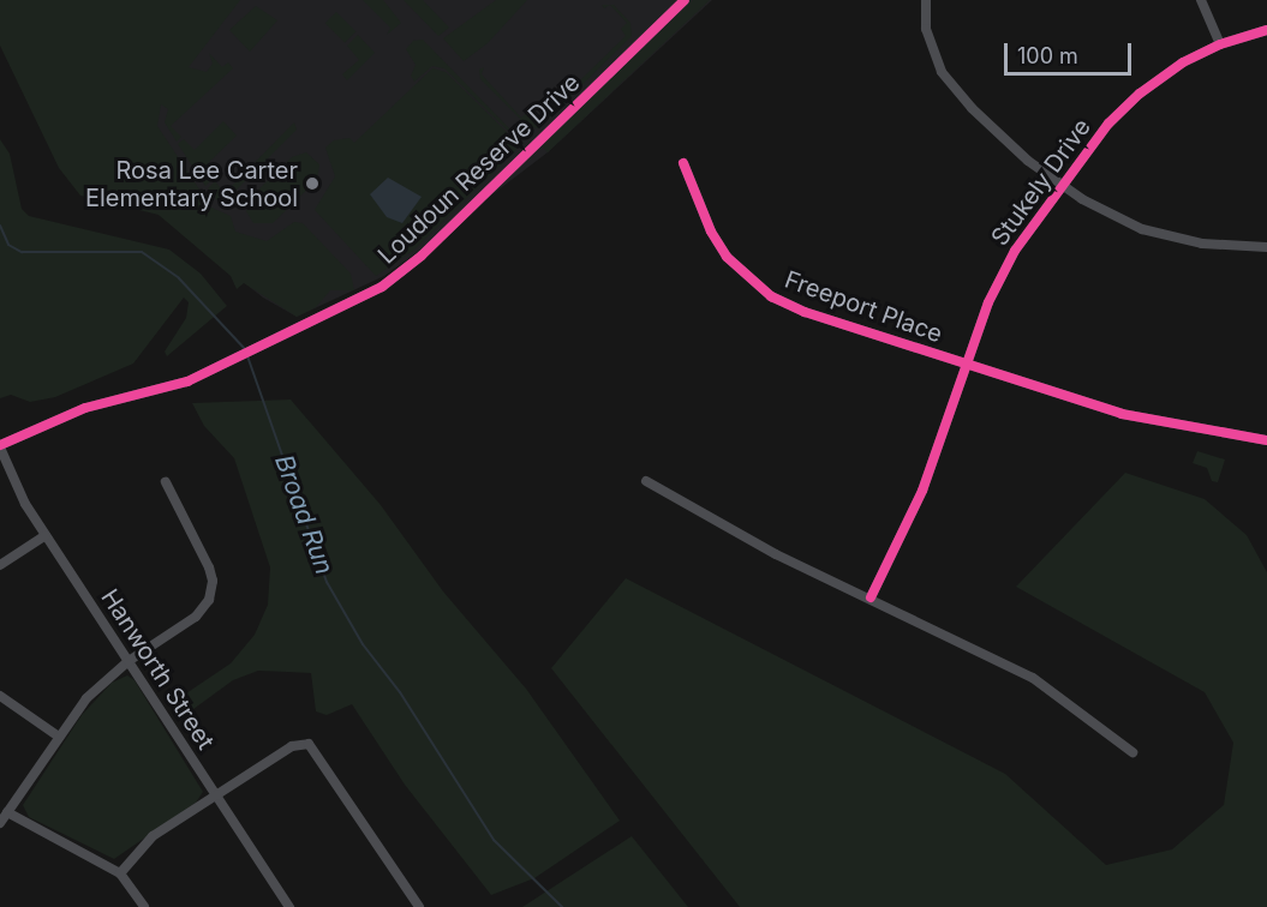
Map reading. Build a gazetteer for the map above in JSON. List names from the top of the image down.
{
  "streets": {
    "street": [
      "Loudoun Reserve Drive",
      "Stukely Drive",
      "Freeport Place",
      "Hanworth Street"
    ]
  },
  "crossings": [
    ["Loudoun Reserve Drive", "Hanworth Street"],
    ["Stukely Drive", "Freeport Place"]
  ],
  "water": ["Broad Run"],
  "places": ["Rosa Lee Carter Elementary School"],
  "scale_bar": "100 m"
}
